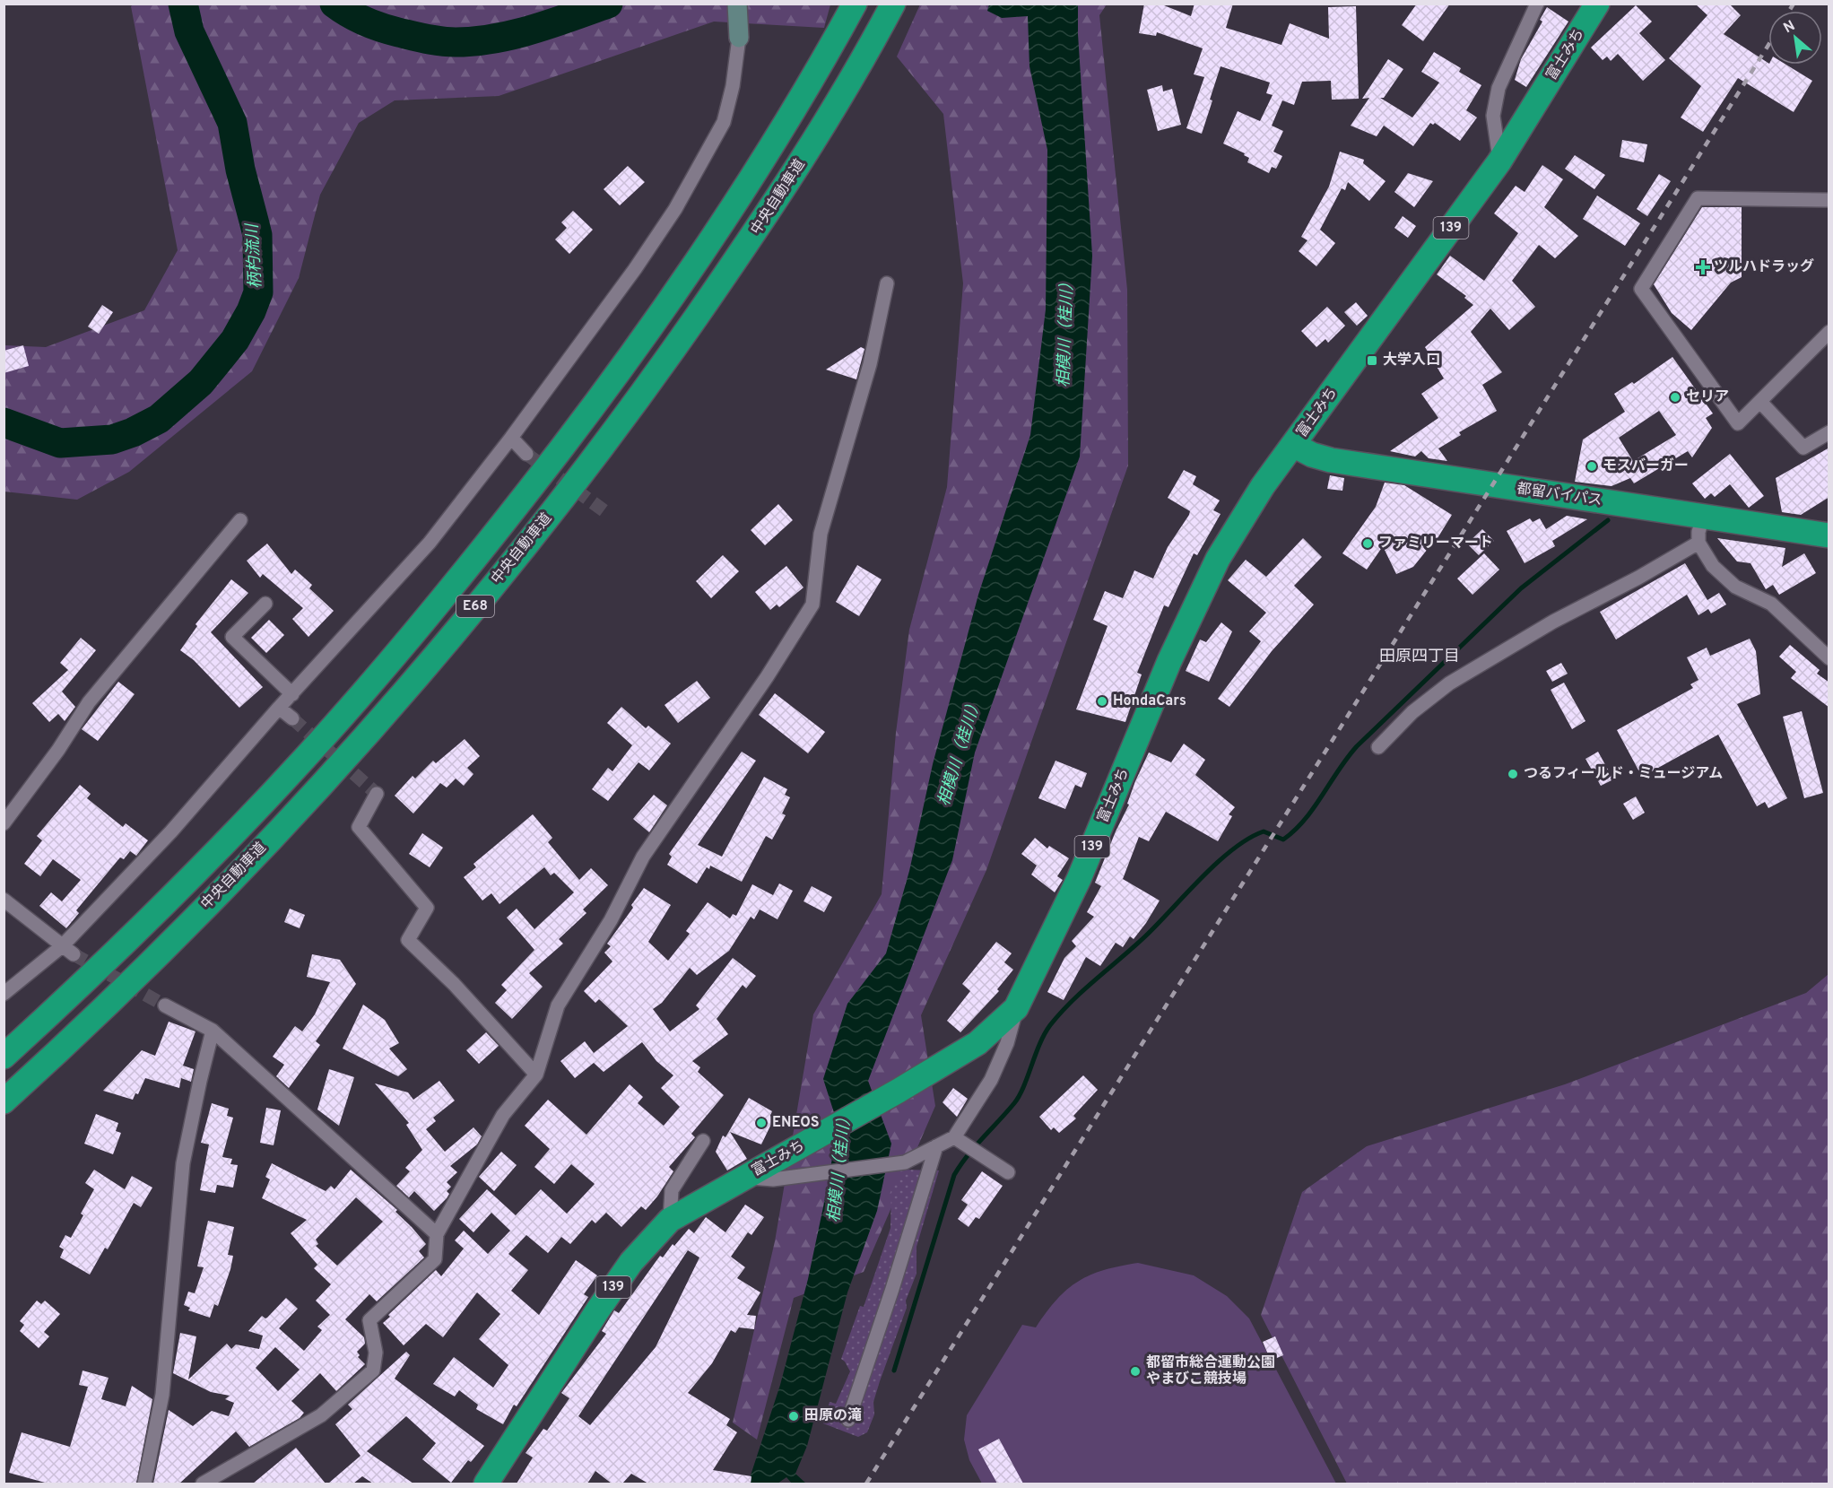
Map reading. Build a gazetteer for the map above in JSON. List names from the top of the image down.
{
  "streets": {
    "highway": [
      "富士みち",
      "中央自動車道",
      "139",
      "都留バイパス",
      "E68"
    ]
  },
  "crossings": [
    ["富士みち", "都留バイパス"]
  ],
  "districts": ["田原四丁目"],
  "water": ["柄杓流川", "相模川（桂川）"],
  "places": {
    "health": ["ツルハドラッグ"],
    "transit": ["大学入口"],
    "other": [
      "セリア",
      "モスバーガー",
      "ファミリーマート",
      "HondaCars",
      "つるフィールド・ミュージアム",
      "ENEOS",
      "都留市総合運動公園 やまびこ競技場",
      "田原の滝"
    ]
  },
  "north": "top left"
}
